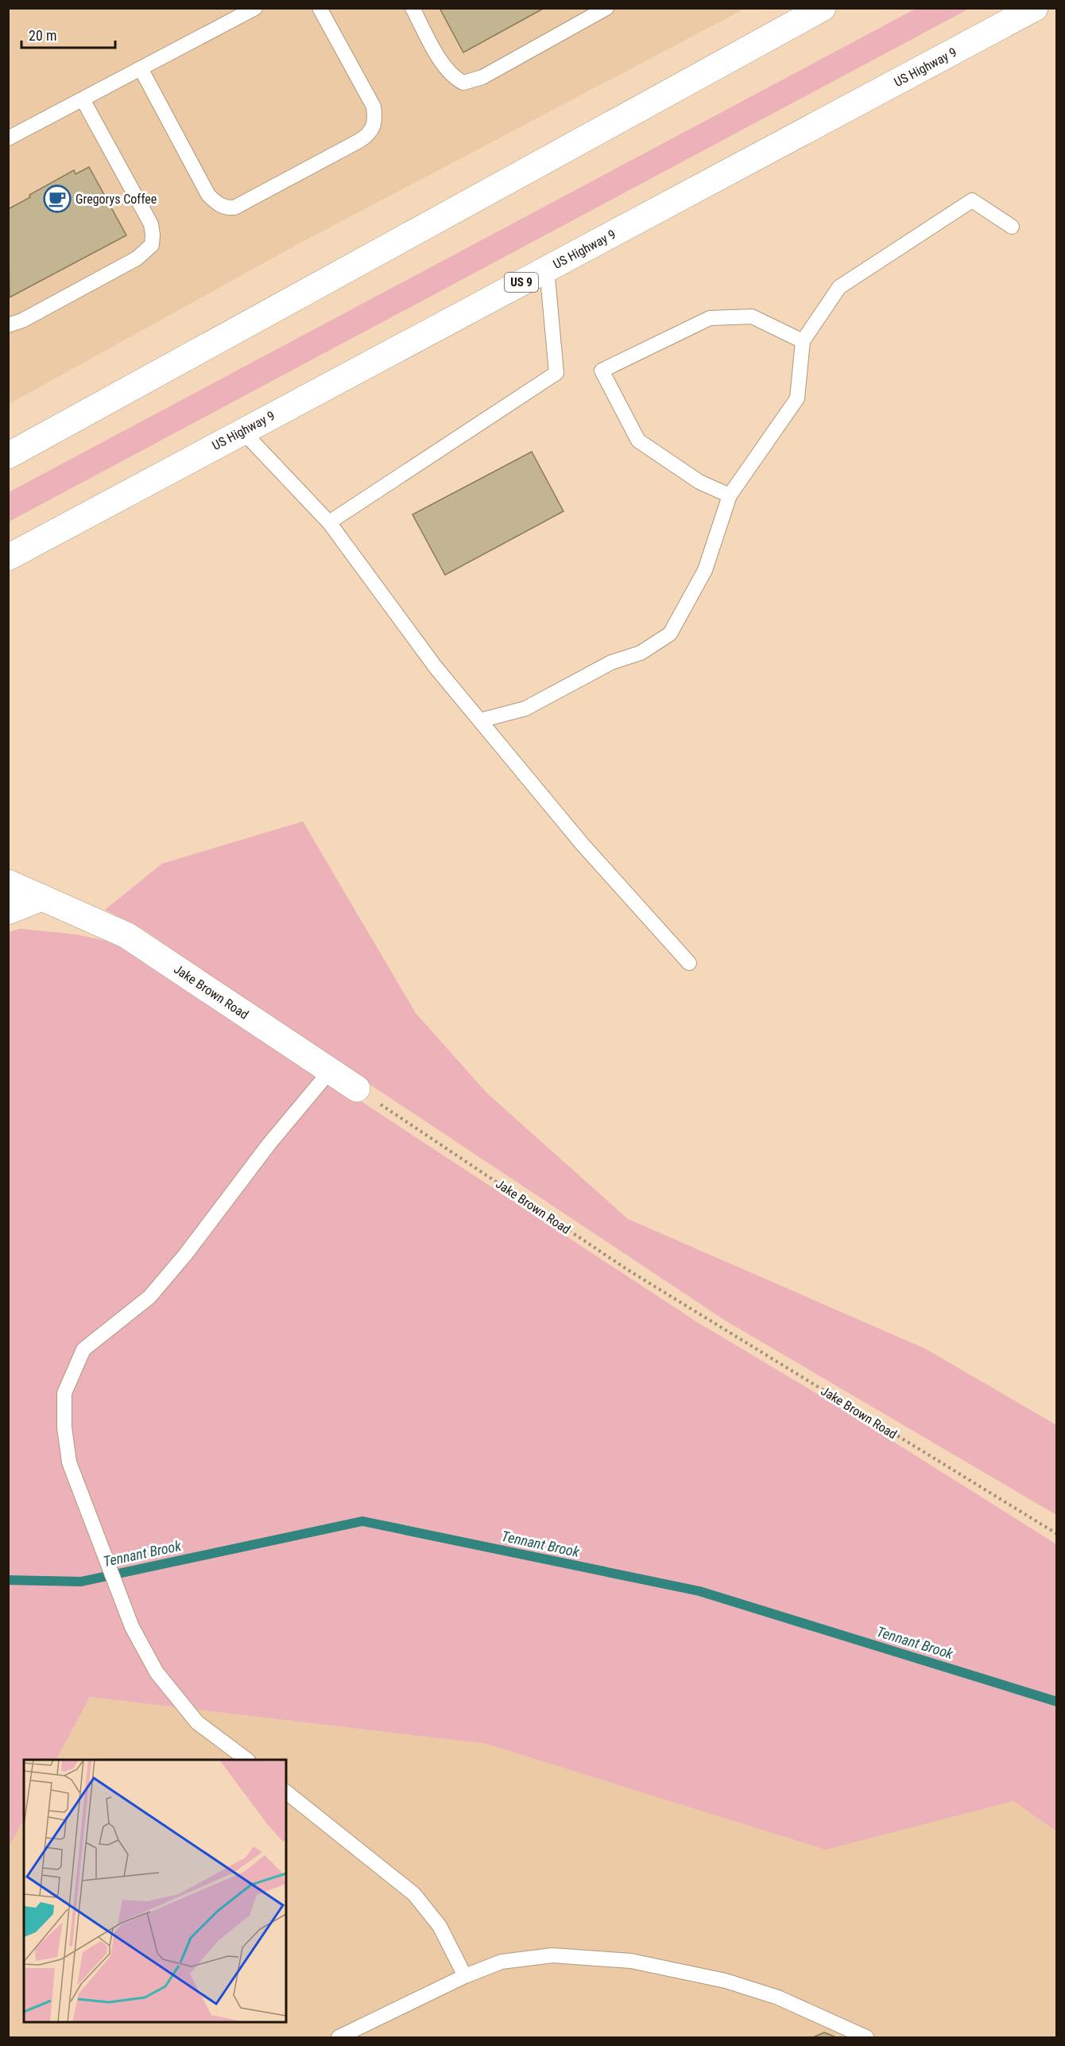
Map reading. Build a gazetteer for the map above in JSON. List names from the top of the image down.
{
  "streets": {
    "main road": ["US Highway 9", "US 9", "Jake Brown Road"]
  },
  "water": ["Tennant Brook"],
  "places": {
    "cafe": ["Gregorys Coffee"]
  },
  "scale_bar": "20 m"
}
